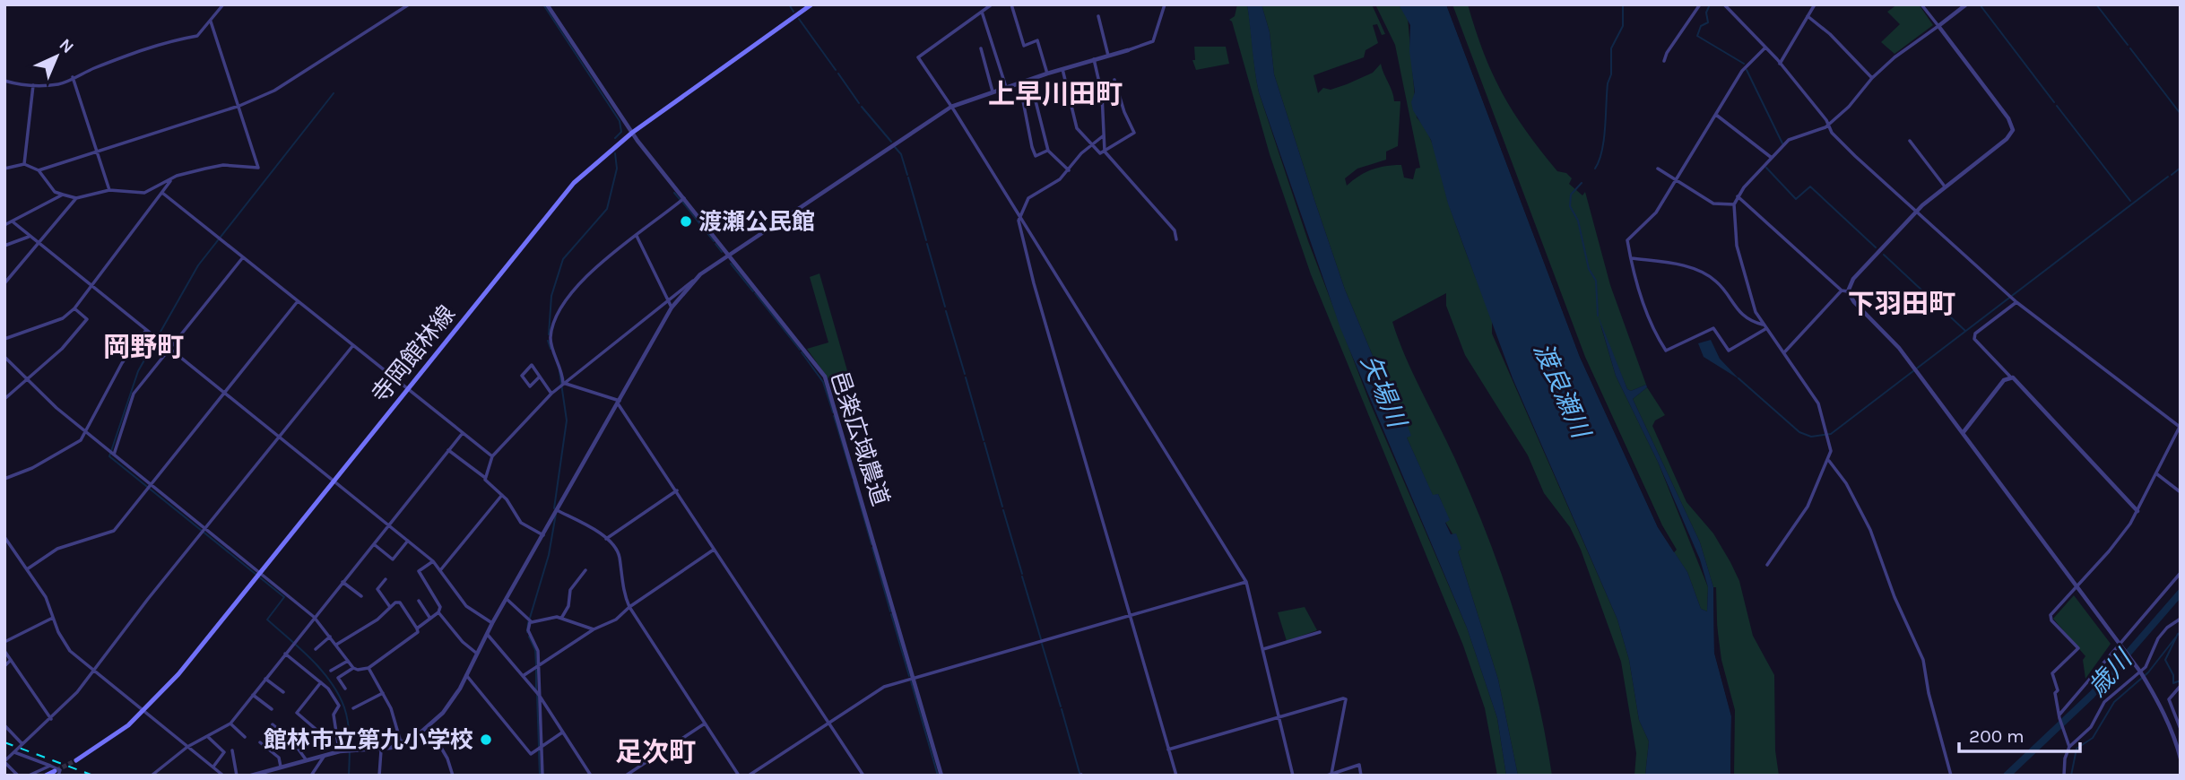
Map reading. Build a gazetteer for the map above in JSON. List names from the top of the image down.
{
  "streets": {
    "main road": ["寺岡館林線"],
    "street": ["邑楽広域農道"]
  },
  "crossings": [
    ["寺岡館林線", "邑楽広域農道"]
  ],
  "districts": [
    "上早川田町",
    "下羽田町",
    "岡野町",
    "足次町"
  ],
  "water": ["渡良瀬川", "矢場川", "歳川"],
  "places": ["渡瀬公民館", "館林市立第九小学校"],
  "scale_bar": "200 m",
  "north": "top right"
}
